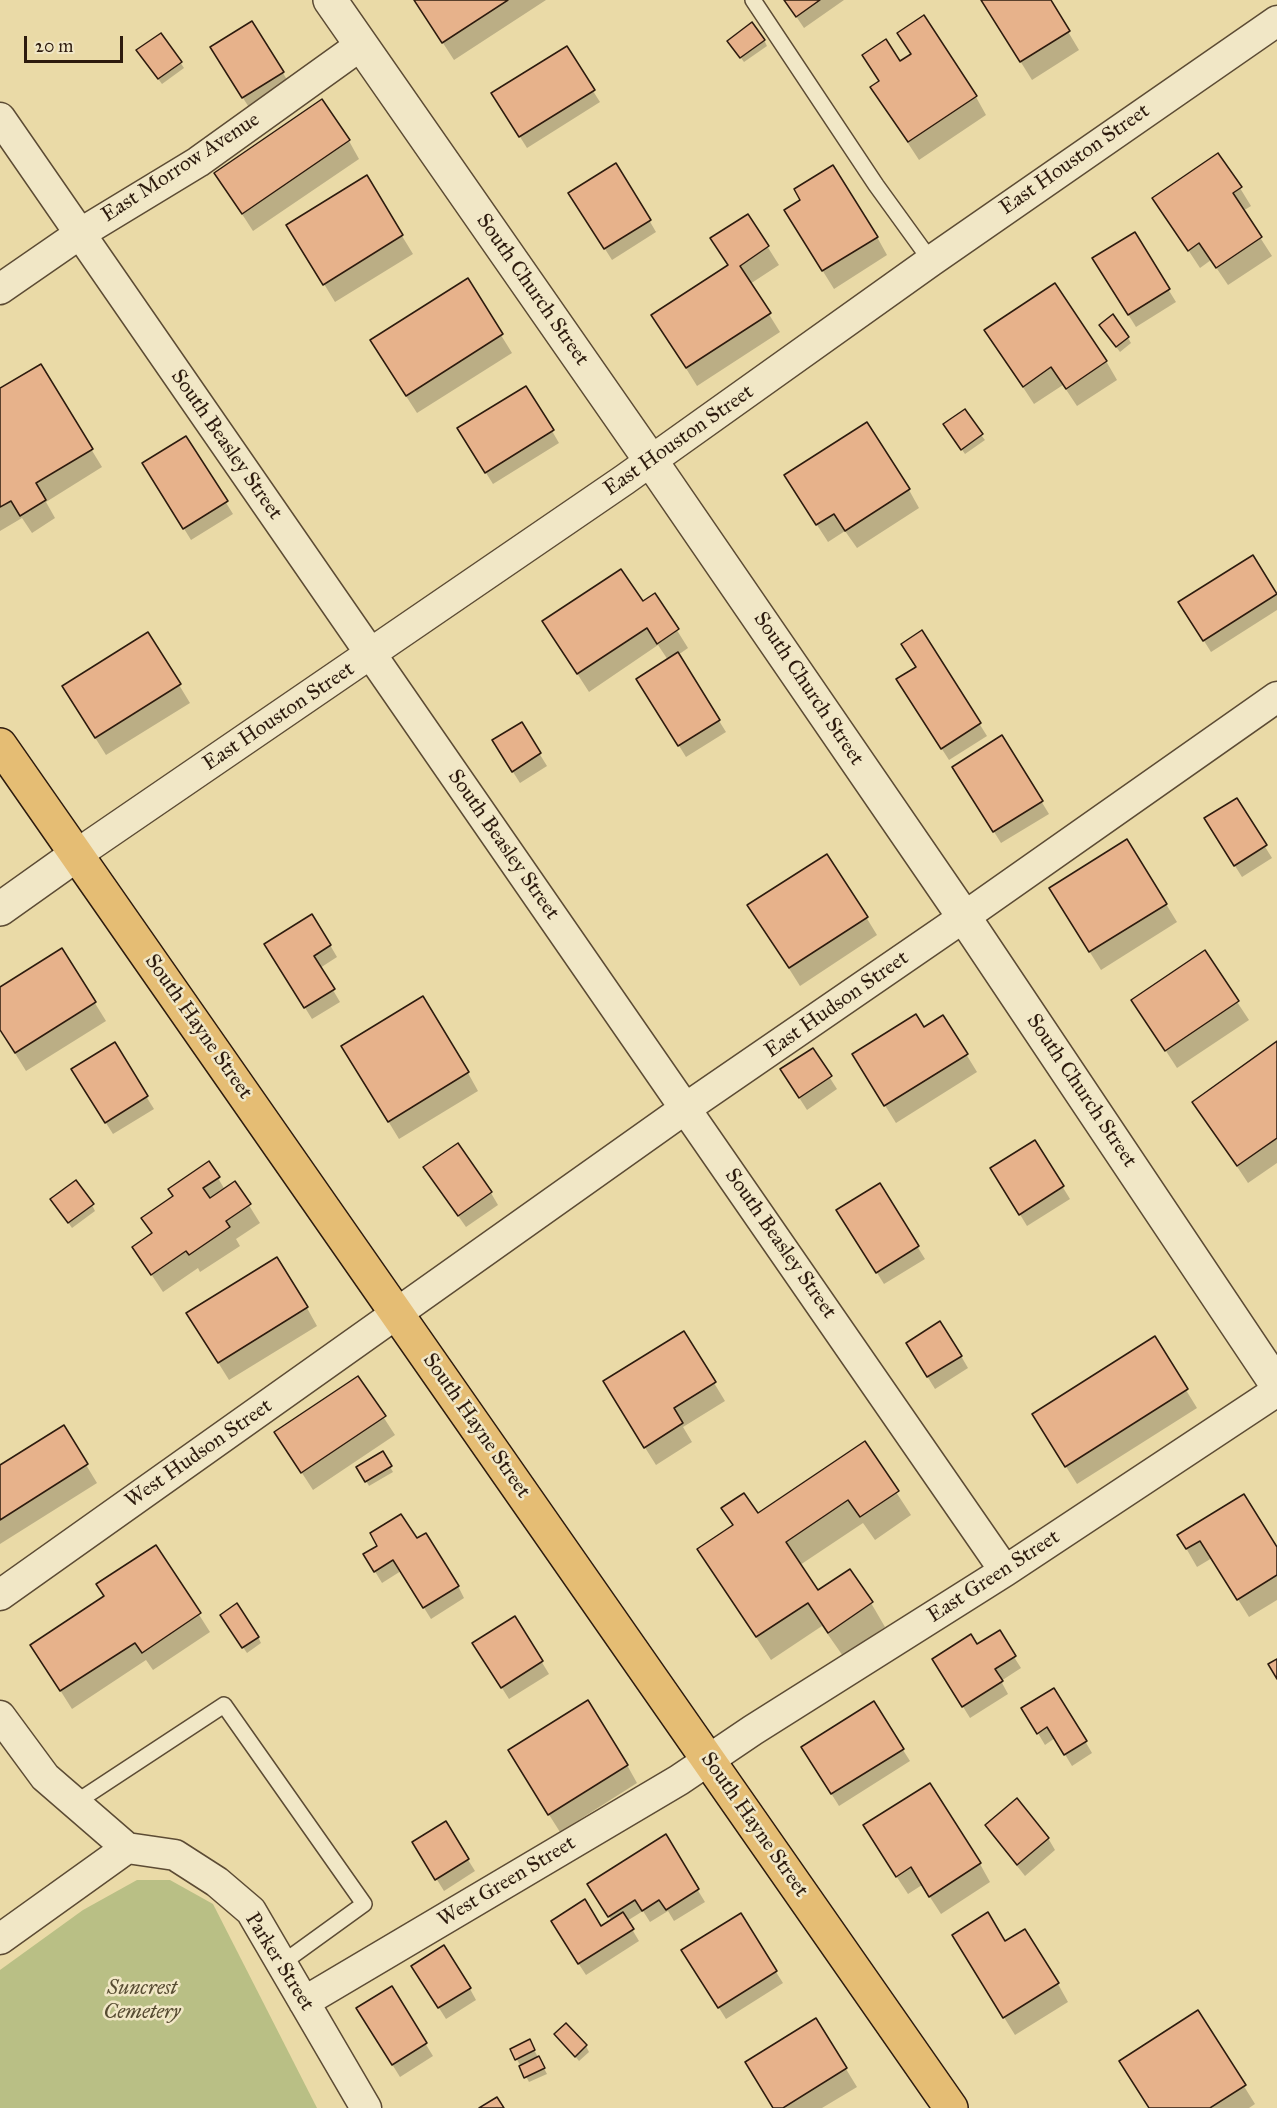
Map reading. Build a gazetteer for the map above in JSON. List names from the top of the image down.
{
  "streets": {
    "main road": ["South Hayne Street"],
    "street": [
      "East Houston Street",
      "East Morrow Avenue",
      "South Church Street",
      "South Beasley Street",
      "East Hudson Street",
      "West Hudson Street",
      "East Green Street",
      "West Green Street",
      "Parker Street"
    ]
  },
  "crossings": [
    ["East Houston Street", "South Church Street"],
    ["East Houston Street", "South Beasley Street"],
    ["East Houston Street", "South Hayne Street"],
    ["East Morrow Avenue", "South Church Street"],
    ["East Morrow Avenue", "South Beasley Street"],
    ["South Church Street", "East Hudson Street"],
    ["South Beasley Street", "East Hudson Street"],
    ["South Beasley Street", "East Green Street"],
    ["East Hudson Street", "South Hayne Street"],
    ["East Hudson Street", "West Hudson Street"],
    ["South Hayne Street", "West Hudson Street"],
    ["South Hayne Street", "East Green Street"],
    ["South Hayne Street", "West Green Street"],
    ["East Green Street", "West Green Street"],
    ["West Green Street", "Parker Street"]
  ],
  "parks": ["Suncrest Cemetery"],
  "scale_bar": "20 m"
}
